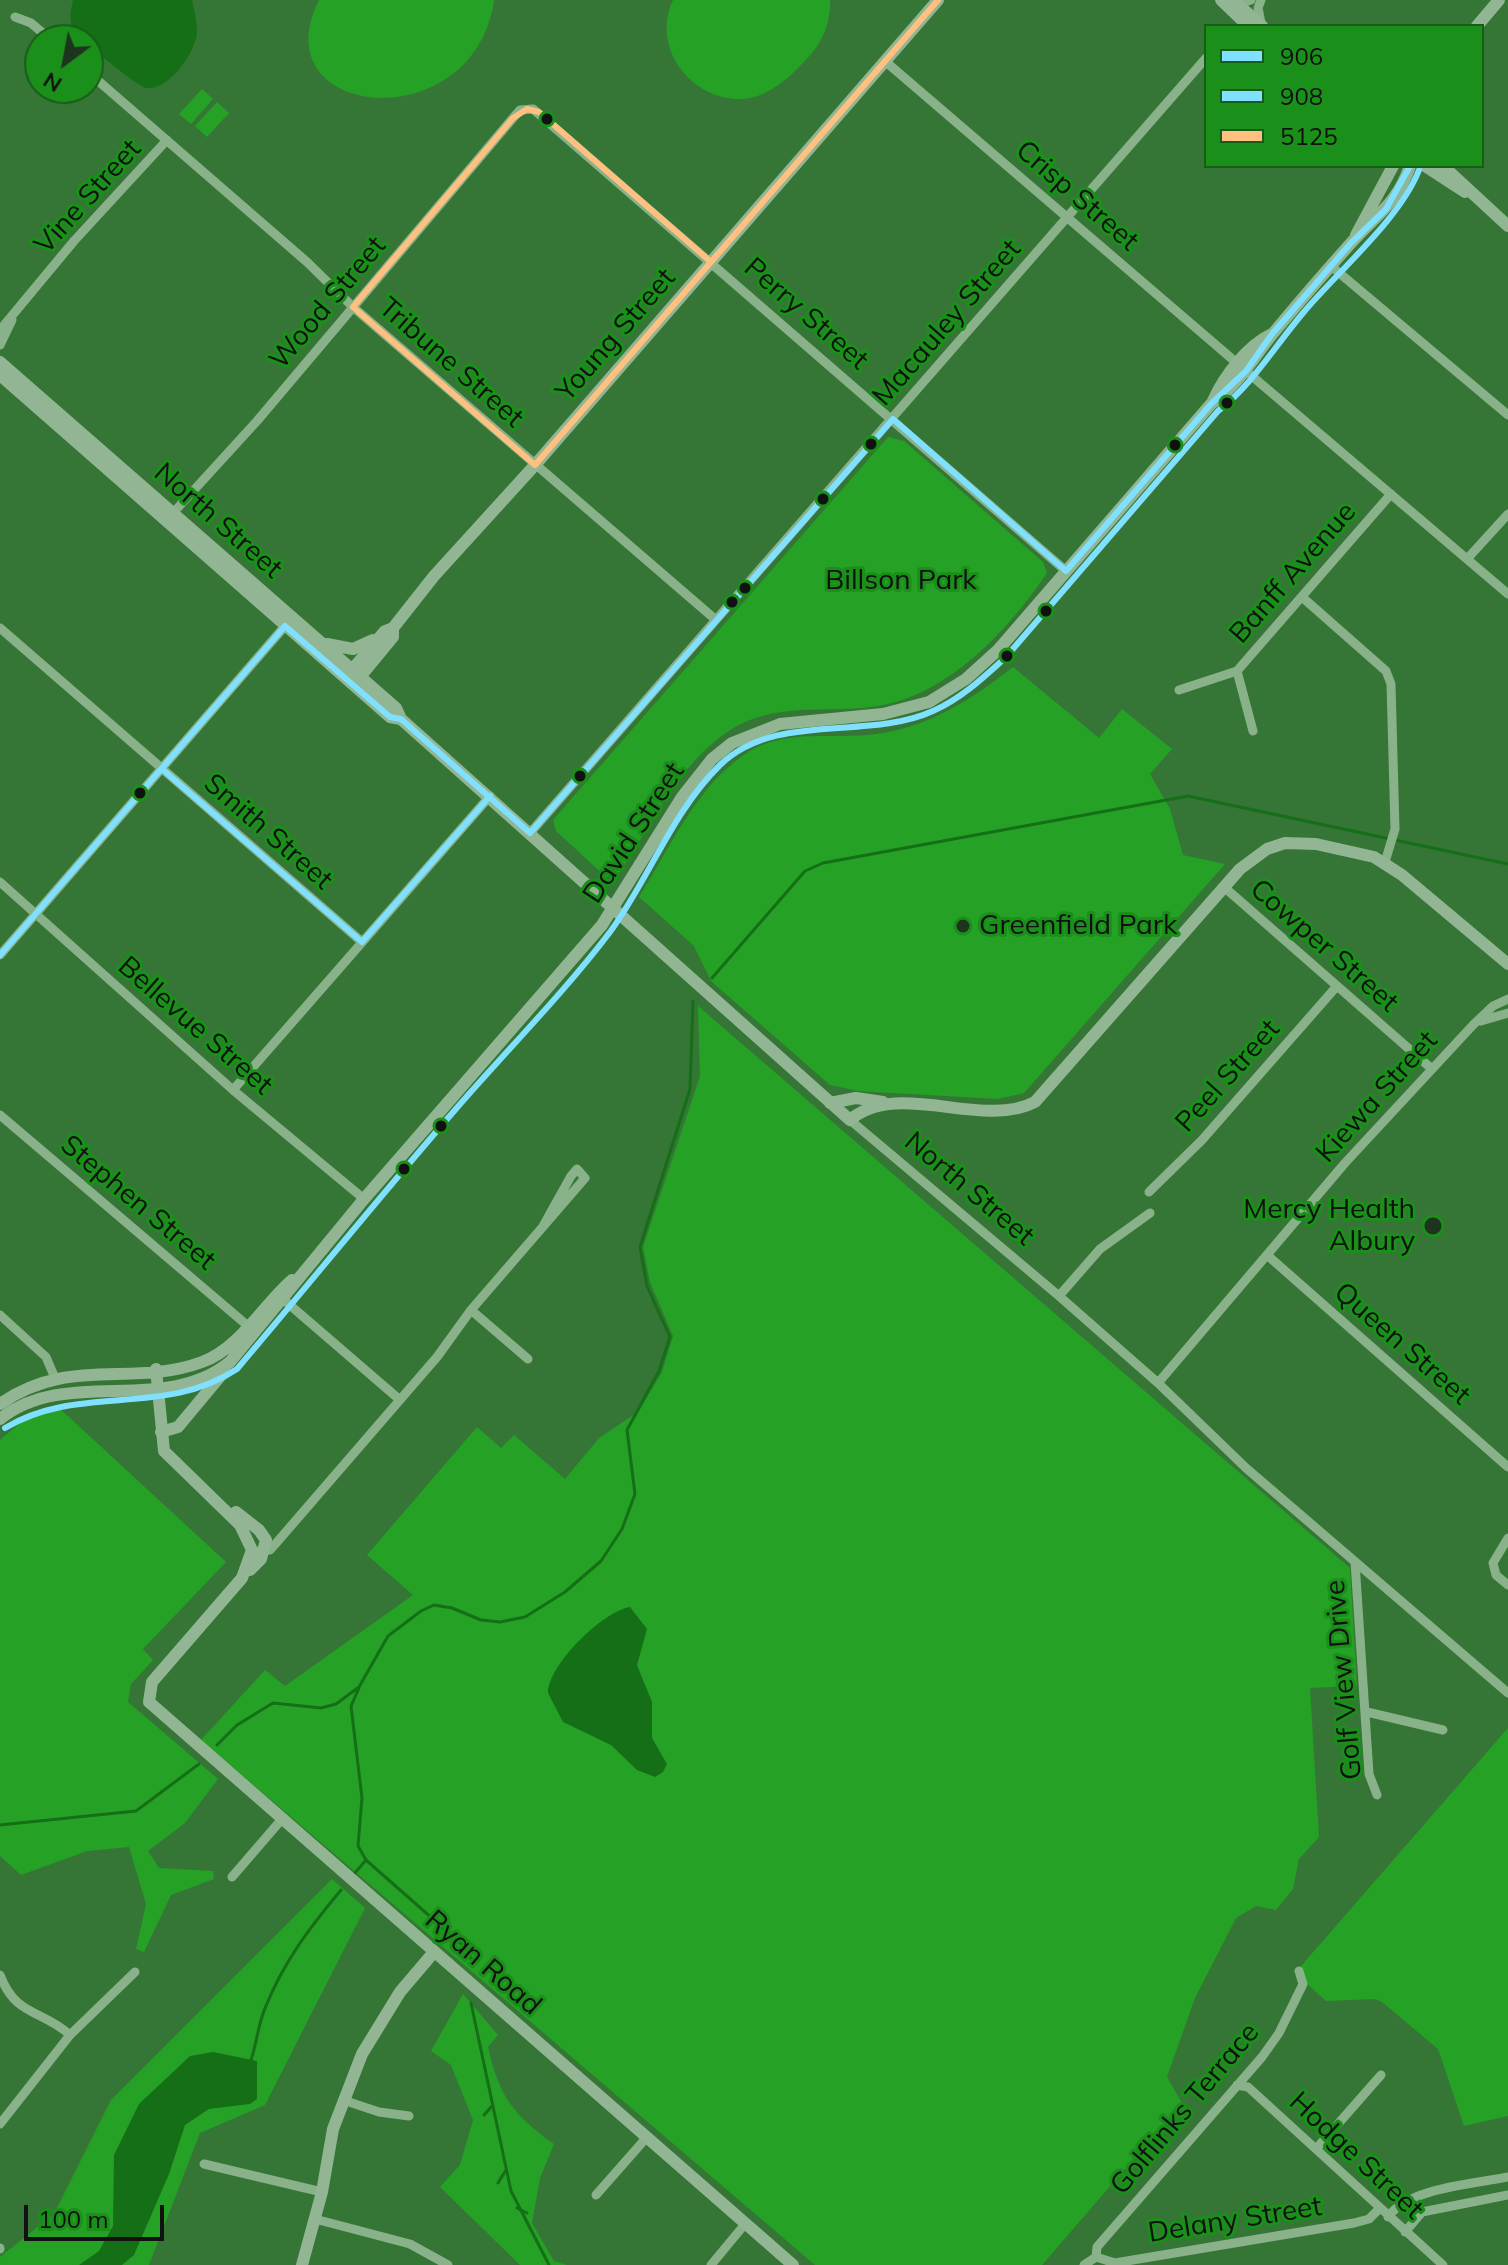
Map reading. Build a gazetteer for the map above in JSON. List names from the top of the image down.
{
  "streets": {
    "main road": [
      "Young Street",
      "North Street",
      "David Street",
      "Ryan Road"
    ],
    "street": [
      "Crisp Street",
      "Vine Street",
      "Wood Street",
      "Perry Street",
      "Macauley Street",
      "Tribune Street",
      "Banff Avenue",
      "Smith Street",
      "Cowper Street",
      "Bellevue Street",
      "Peel Street",
      "Kiewa Street",
      "Stephen Street",
      "Queen Street",
      "Golf View Drive",
      "Golflinks Terrace",
      "Hodge Street",
      "Delany Street"
    ]
  },
  "crossings": [
    ["Crisp Street", "Macauley Street"],
    ["Crisp Street", "Young Street"],
    ["Crisp Street", "Banff Avenue"],
    ["Crisp Street", "David Street"],
    ["Vine Street", "Tribune Street"],
    ["Wood Street", "Perry Street"],
    ["Wood Street", "Tribune Street"],
    ["Wood Street", "North Street"],
    ["Perry Street", "Macauley Street"],
    ["Perry Street", "Young Street"],
    ["Perry Street", "David Street"],
    ["Macauley Street", "Tribune Street"],
    ["Macauley Street", "North Street"],
    ["Young Street", "Tribune Street"],
    ["Young Street", "North Street"],
    ["North Street", "David Street"],
    ["North Street", "Kiewa Street"],
    ["North Street", "Golf View Drive"],
    ["David Street", "Bellevue Street"],
    ["David Street", "Stephen Street"],
    ["Cowper Street", "Peel Street"],
    ["Cowper Street", "Kiewa Street"],
    ["Kiewa Street", "Queen Street"],
    ["Golflinks Terrace", "Hodge Street"],
    ["Golflinks Terrace", "Delany Street"],
    ["Hodge Street", "Delany Street"]
  ],
  "parks": ["Billson Park"],
  "places": ["Greenfield Park", "Mercy Health Albury"],
  "lines": ["transit line 5125", "transit line 906", "transit line 908"],
  "legend": ["906", "908", "5125"],
  "scale_bar": "100 m",
  "north": "bottom left"
}
